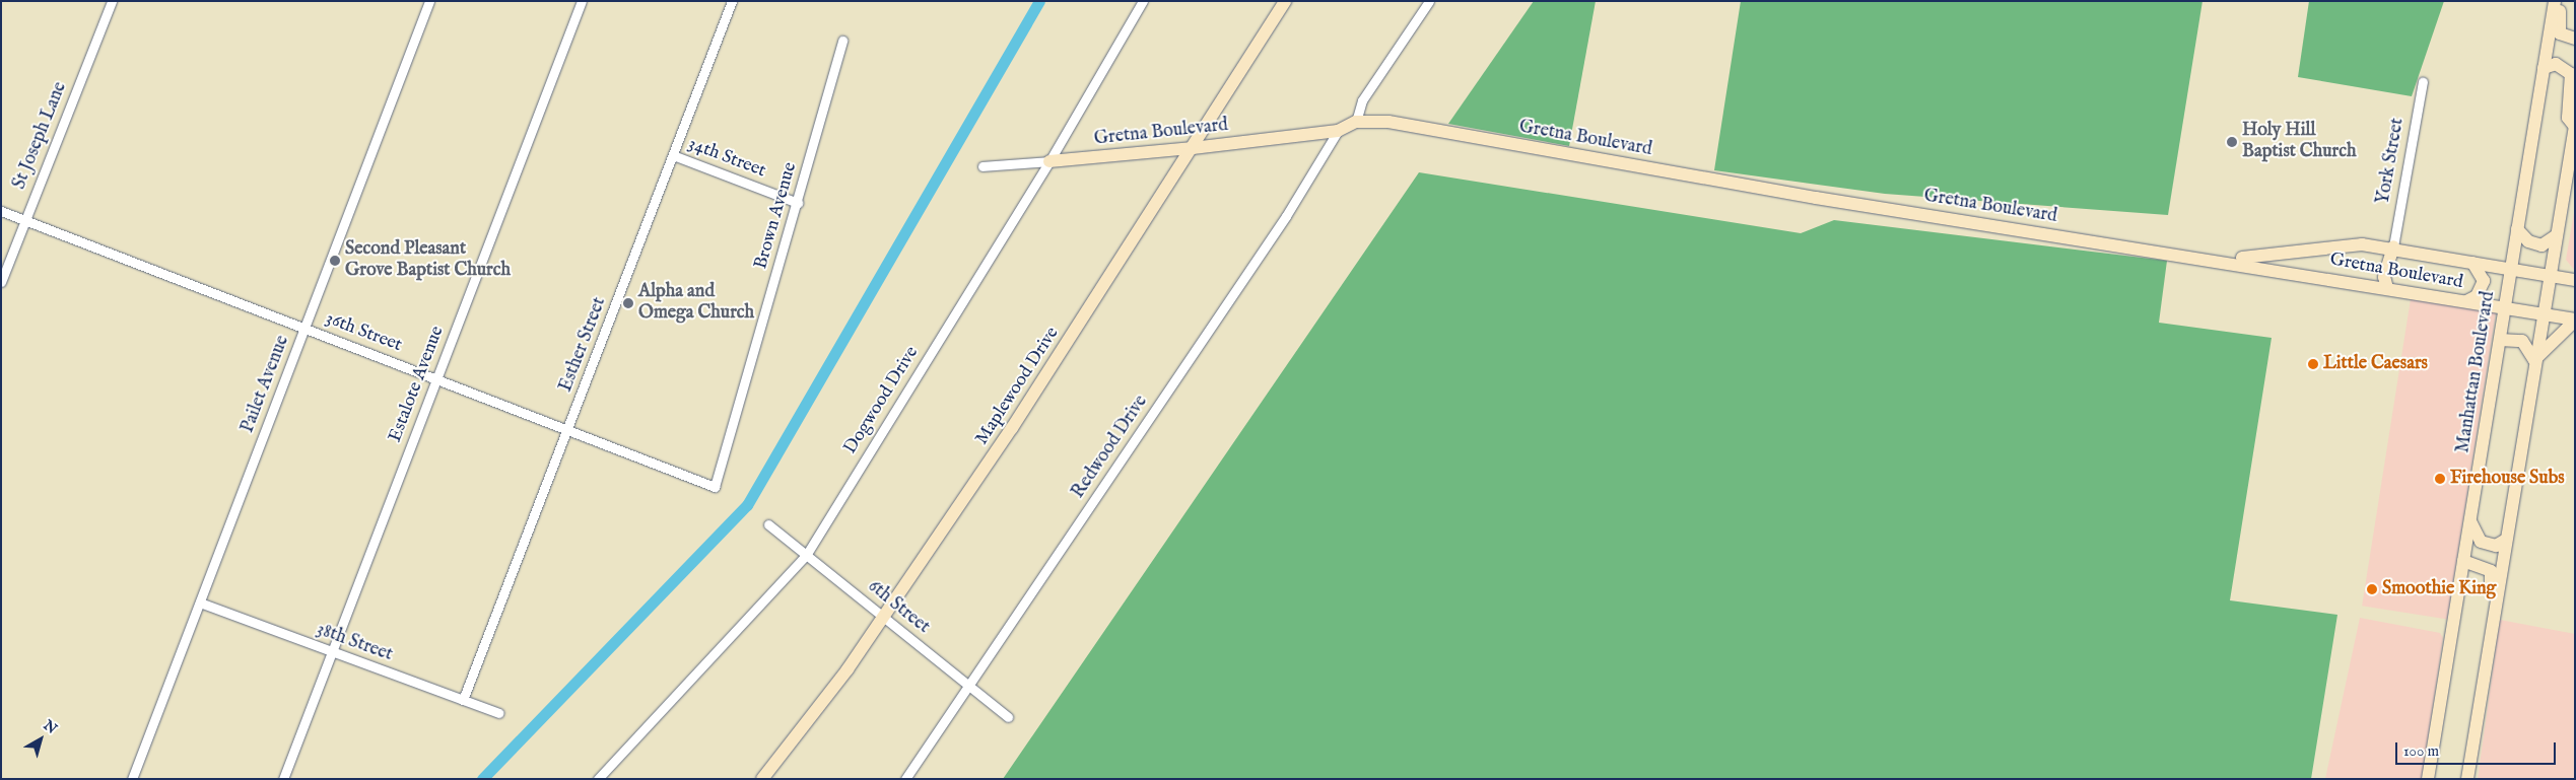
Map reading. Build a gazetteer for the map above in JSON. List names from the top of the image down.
{
  "streets": {
    "street": [
      "Gretna Boulevard",
      "St Joseph Lane",
      "34th Street",
      "York Street",
      "Brown Avenue",
      "36th Street",
      "Esther Street",
      "Manhattan Boulevard",
      "Pailet Avenue",
      "Estalote Avenue",
      "Maplewood Drive",
      "Dogwood Drive",
      "Redwood Drive",
      "6th Street",
      "38th Street"
    ]
  },
  "crossings": [
    ["Gretna Boulevard", "York Street"],
    ["Gretna Boulevard", "Manhattan Boulevard"],
    ["Gretna Boulevard", "Maplewood Drive"],
    ["Gretna Boulevard", "Dogwood Drive"],
    ["Gretna Boulevard", "Redwood Drive"],
    ["St Joseph Lane", "36th Street"],
    ["34th Street", "Brown Avenue"],
    ["34th Street", "Esther Street"],
    ["Brown Avenue", "36th Street"],
    ["36th Street", "Esther Street"],
    ["36th Street", "Pailet Avenue"],
    ["36th Street", "Estalote Avenue"],
    ["Esther Street", "38th Street"],
    ["Pailet Avenue", "38th Street"],
    ["Estalote Avenue", "38th Street"],
    ["Maplewood Drive", "6th Street"],
    ["Dogwood Drive", "6th Street"],
    ["Redwood Drive", "6th Street"]
  ],
  "places": [
    "Holy Hill Baptist Church",
    "Second Pleasant Grove Baptist Church",
    "Alpha and Omega Church",
    "Little Caesars",
    "Firehouse Subs",
    "Smoothie King"
  ],
  "scale_bar": "100 m",
  "north": "top right"
}
